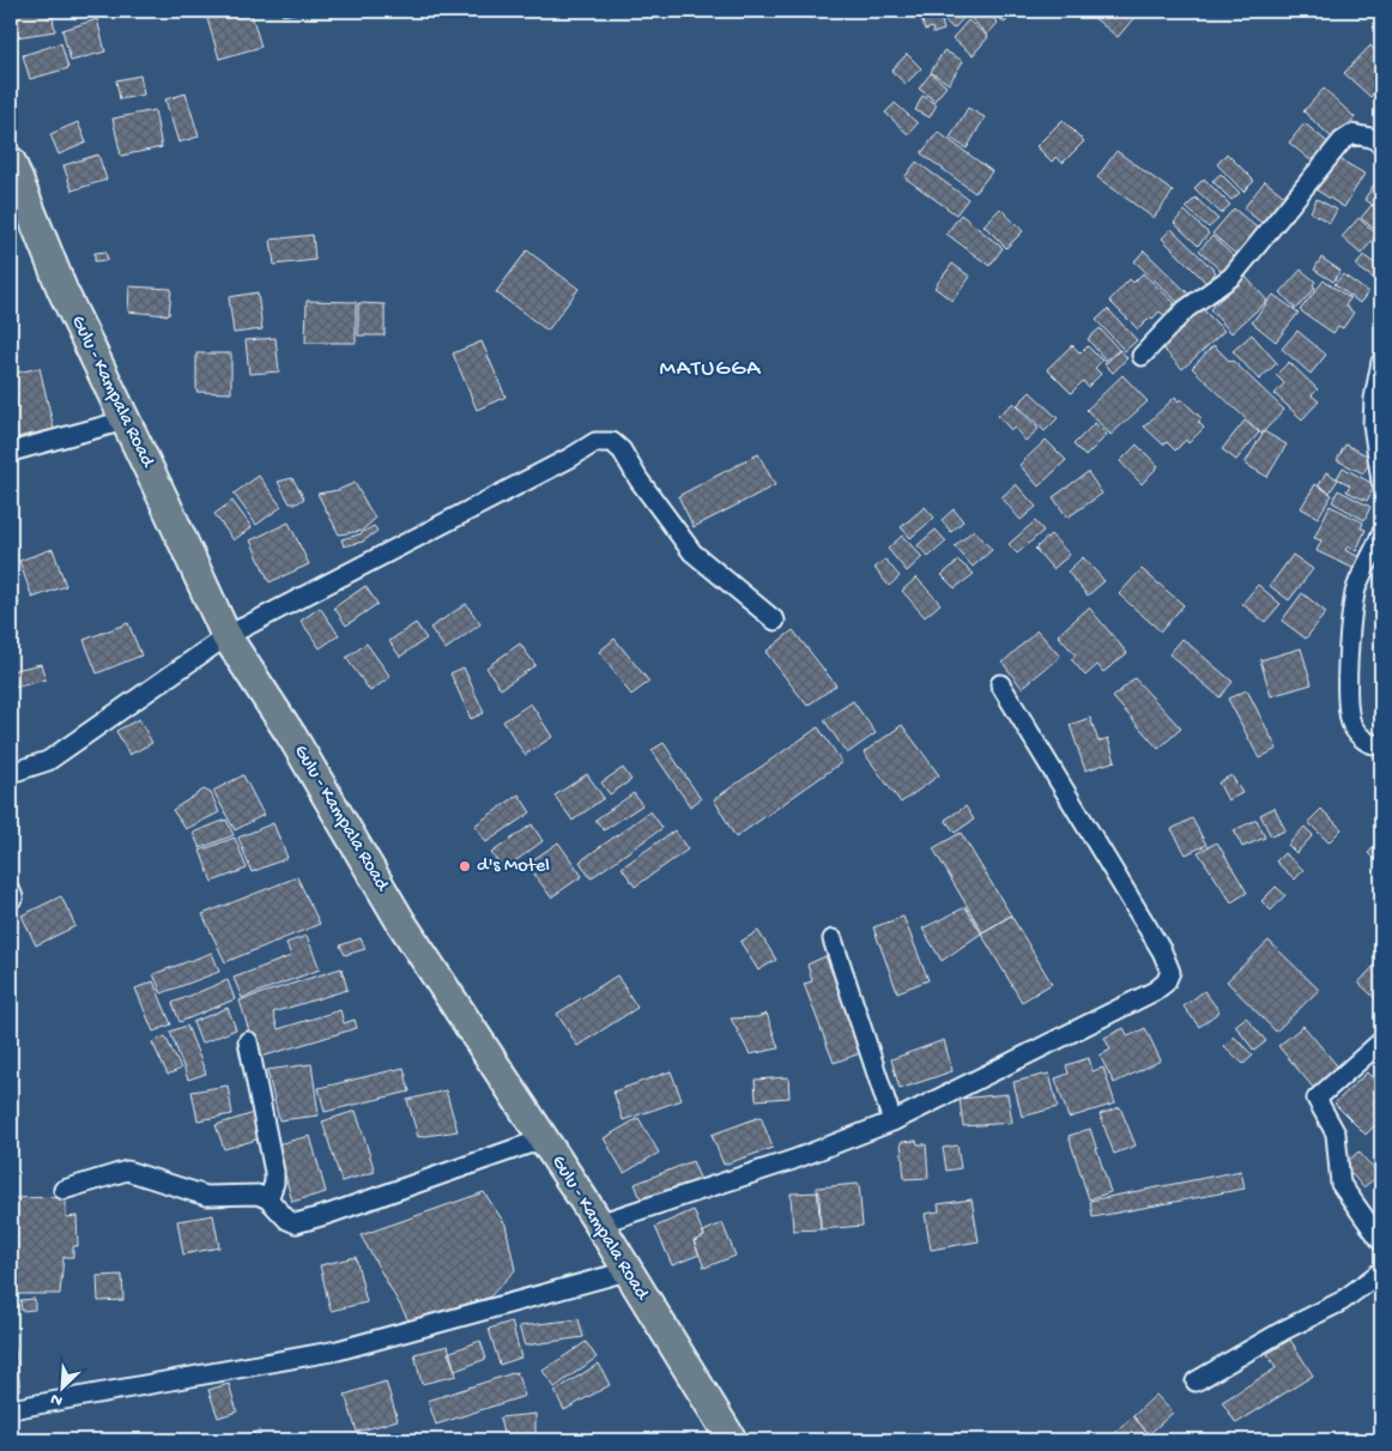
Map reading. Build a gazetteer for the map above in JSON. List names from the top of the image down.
{
  "streets": {
    "main road": ["Gulu - Kampala Road"]
  },
  "districts": ["MATUGGA"],
  "places": ["d's Motel"],
  "north": "bottom left"
}
